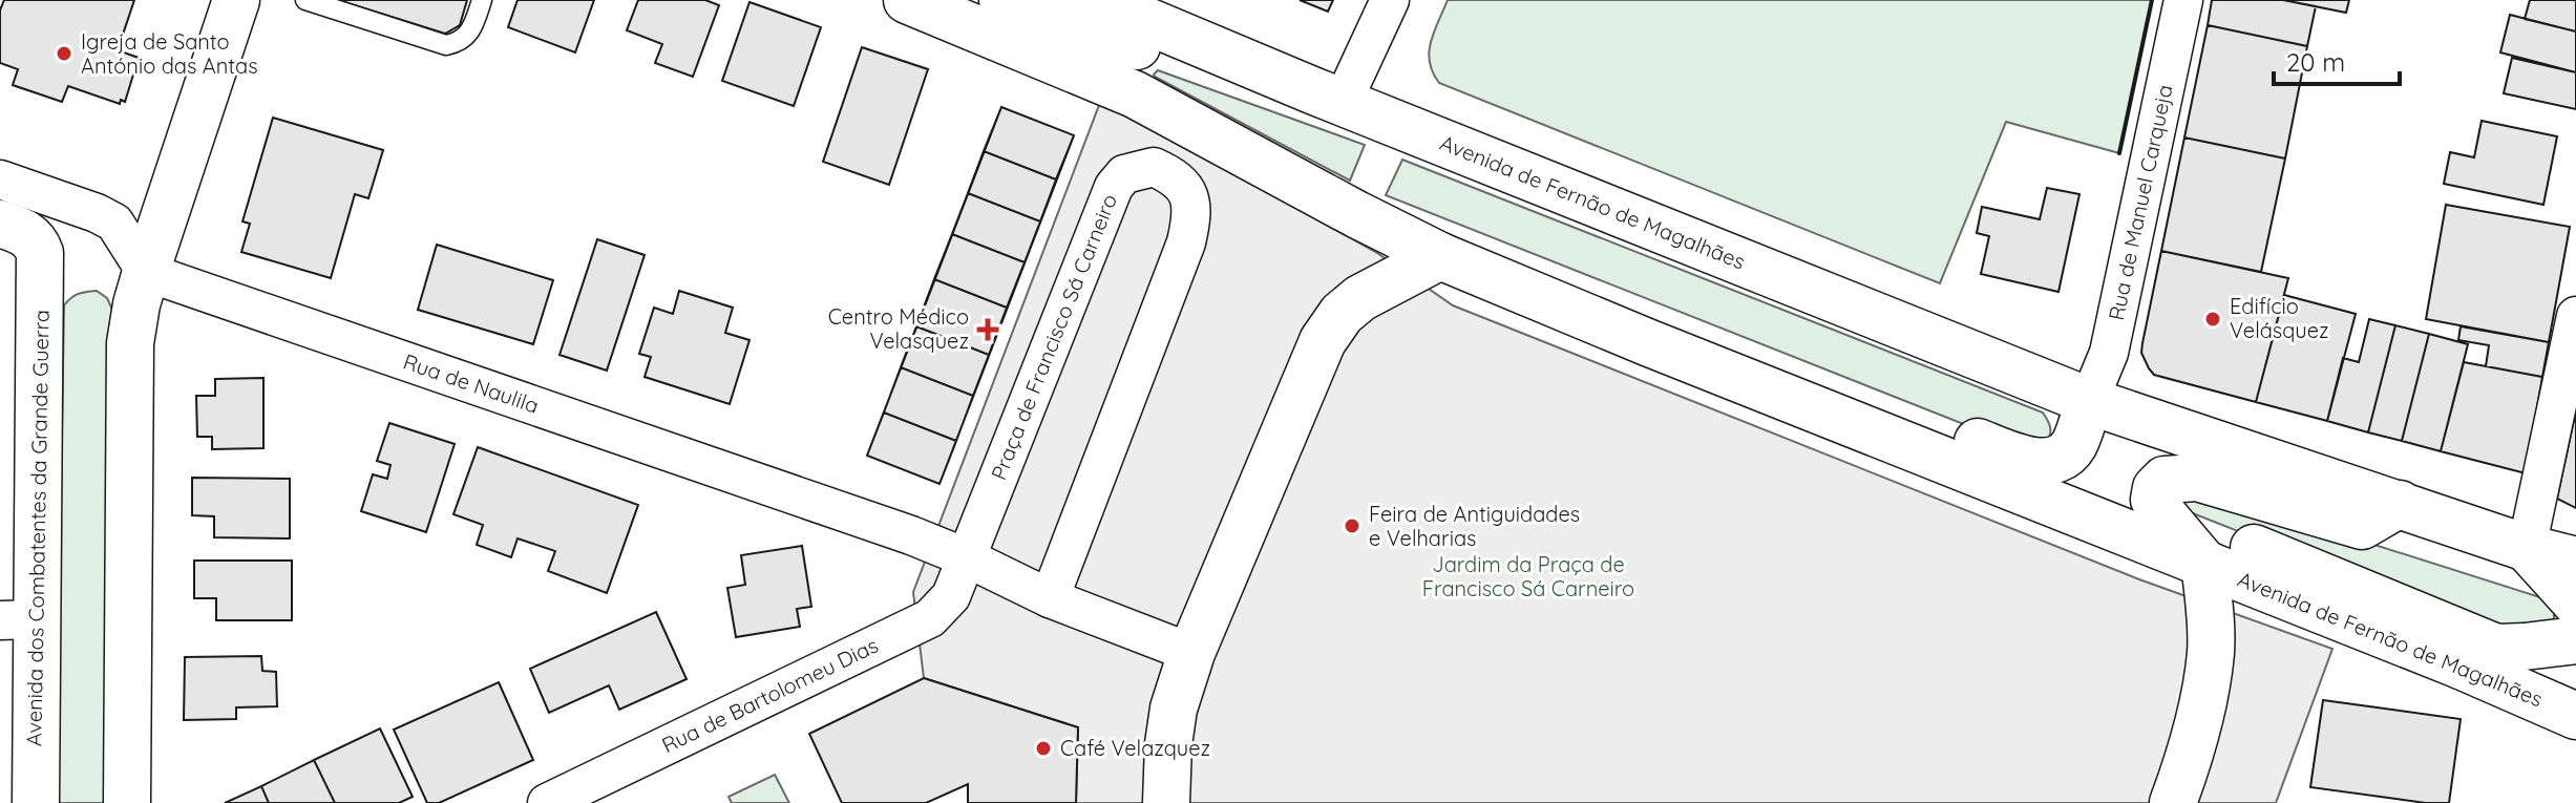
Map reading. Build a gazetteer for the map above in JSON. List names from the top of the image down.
{
  "streets": {
    "main road": ["Avenida de Fernão de Magalhães", "Avenida dos Combatentes da Grande Guerra"],
    "street": [
      "Rua de Manuel Carqueja",
      "Praça de Francisco Sá Carneiro",
      "Rua de Naulila",
      "Rua de Bartolomeu Dias"
    ]
  },
  "crossings": [
    ["Avenida de Fernão de Magalhães", "Rua de Manuel Carqueja"],
    ["Praça de Francisco Sá Carneiro", "Rua de Naulila"],
    ["Praça de Francisco Sá Carneiro", "Rua de Bartolomeu Dias"],
    ["Rua de Naulila", "Rua de Bartolomeu Dias"]
  ],
  "parks": ["Jardim da Praça de Francisco Sá Carneiro"],
  "places": {
    "other": [
      "Igreja de Santo António das Antas",
      "Edifício Velásquez",
      "Feira de Antiguidades e Velharias",
      "Café Velazquez"
    ],
    "health": ["Centro Médico Velasquez"]
  },
  "scale_bar": "20 m"
}
